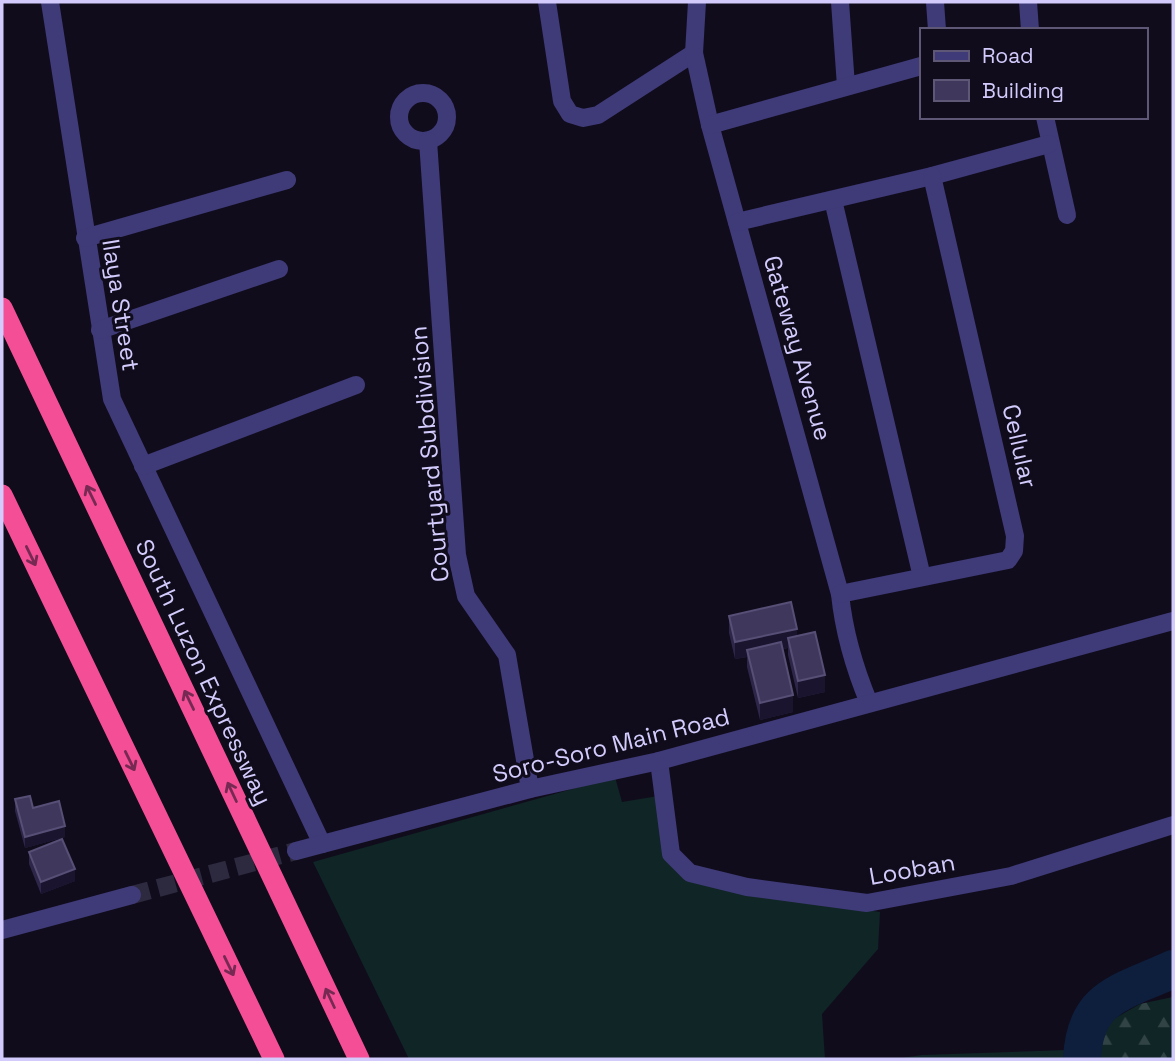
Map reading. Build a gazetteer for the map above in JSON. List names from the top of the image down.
{
  "streets": {
    "highway": ["South Luzon Expressway"],
    "street": [
      "Ilaya Street",
      "Gateway Avenue",
      "Cellular",
      "Courtyard Subdivision",
      "Soro-Soro Main Road",
      "Looban"
    ]
  },
  "crossings": [
    ["Ilaya Street", "Soro-Soro Main Road"],
    ["Gateway Avenue", "Cellular"],
    ["Gateway Avenue", "Soro-Soro Main Road"],
    ["Courtyard Subdivision", "Soro-Soro Main Road"],
    ["Soro-Soro Main Road", "Looban"]
  ],
  "legend": ["Road", "Building"]
}
